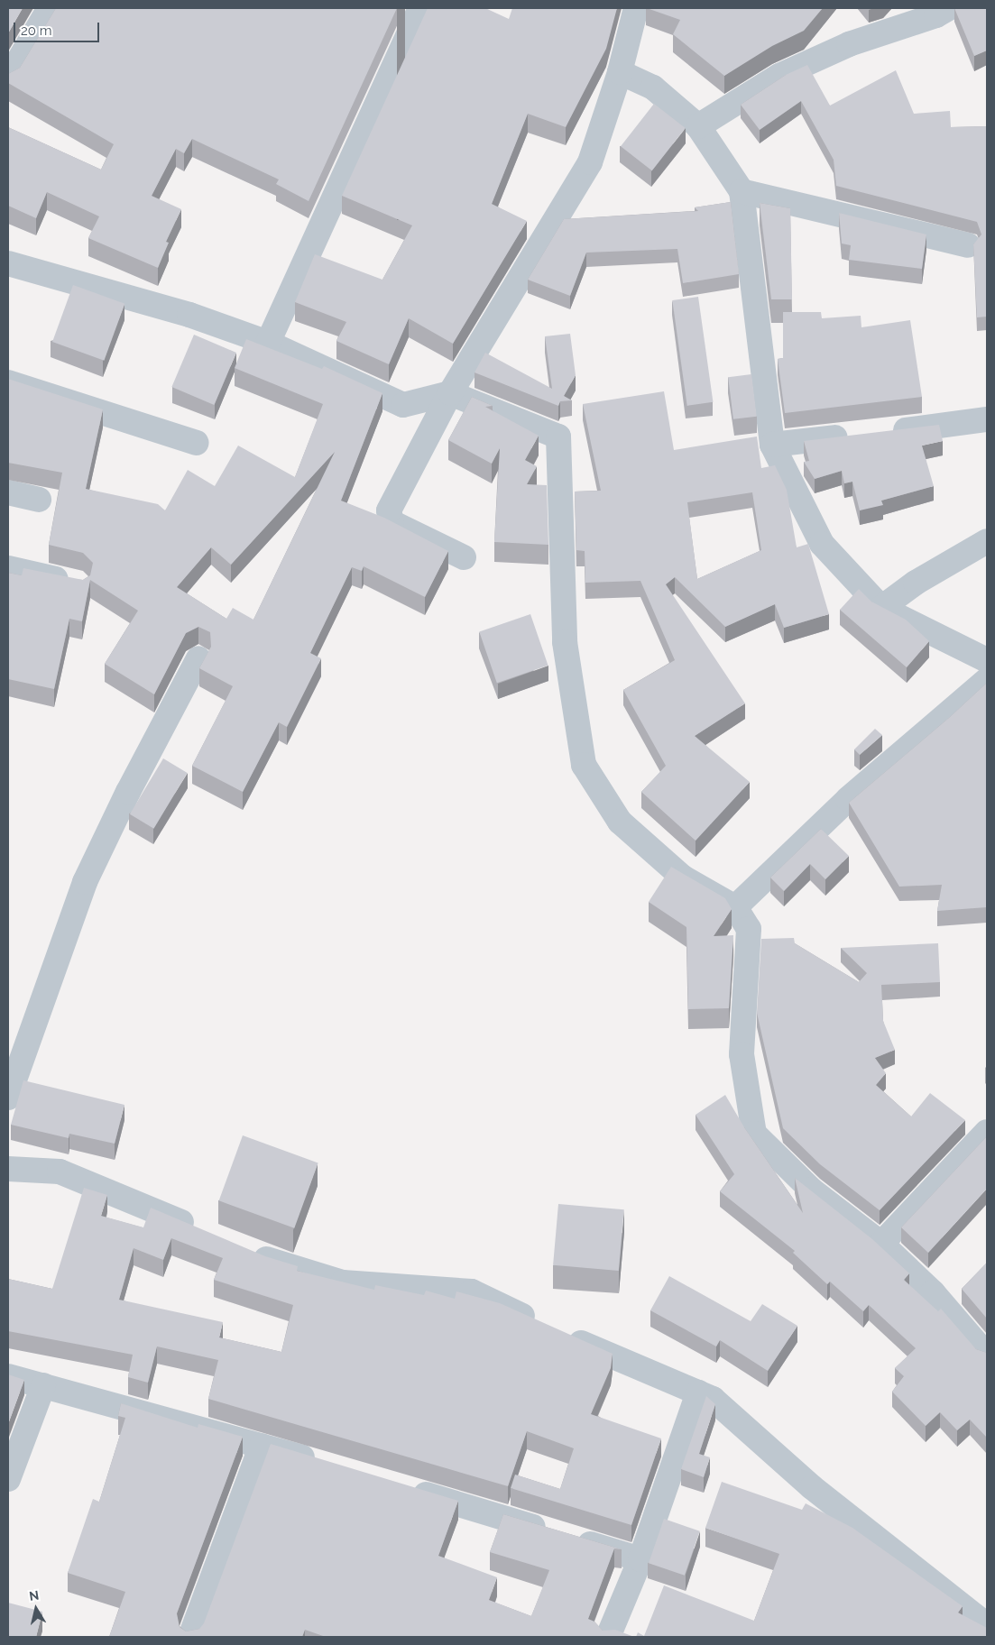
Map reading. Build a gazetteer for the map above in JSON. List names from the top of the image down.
{
  "scale_bar": "20 m",
  "north": "top"
}
